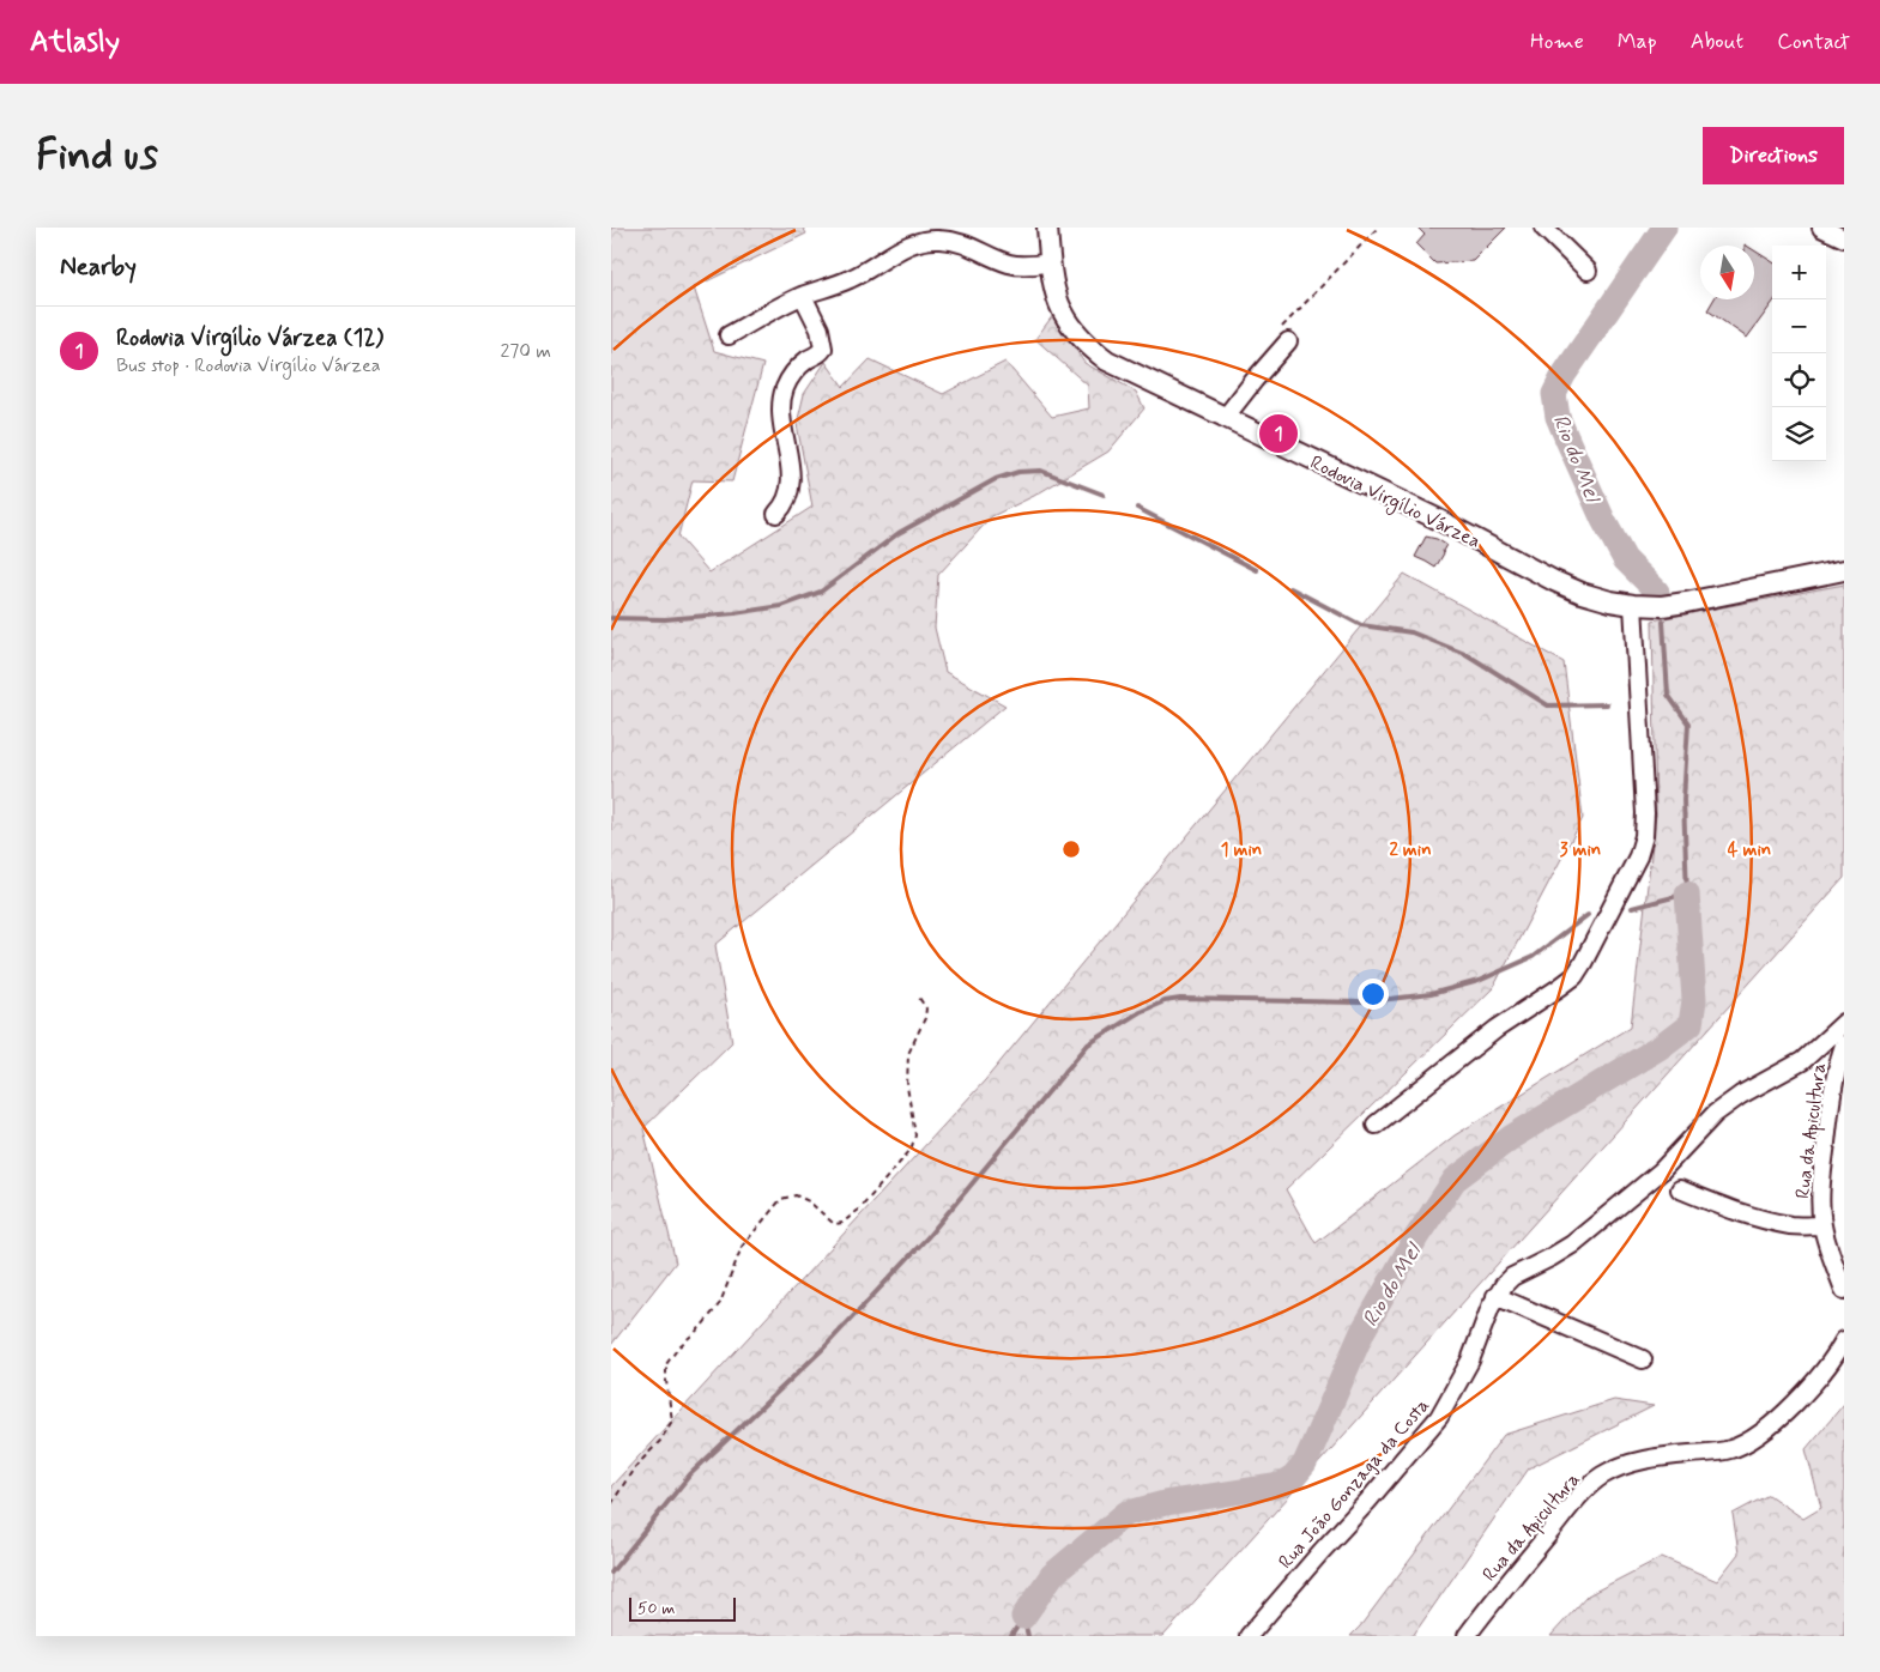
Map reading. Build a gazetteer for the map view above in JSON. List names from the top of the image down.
{
  "streets": {
    "main road": ["Rodovia Virgílio Várzea"],
    "street": ["Rua da Apicultura", "Rua João Gonzaga da Costa"]
  },
  "water": ["Rio do Mel"],
  "scale_bar": "50 m",
  "north": "bottom",
  "page": {
    "header": "Atlasly",
    "nav": [
      "Home",
      "Map",
      "About",
      "Contact"
    ],
    "buttons": "Directions",
    "title": "Find us",
    "heading": "Nearby",
    "map_buttons": ["+", "−"],
    "list": [
      {
        "mark": "1",
        "name": "Rodovia Virgílio Várzea (12)",
        "note": "Bus stop · Rodovia Virgílio Várzea",
        "value": "270 m"
      }
    ],
    "pins": "1",
    "scale": "50 m"
  },
  "rings": [
    "1 min",
    "2 min",
    "3 min",
    "4 min"
  ]
}
